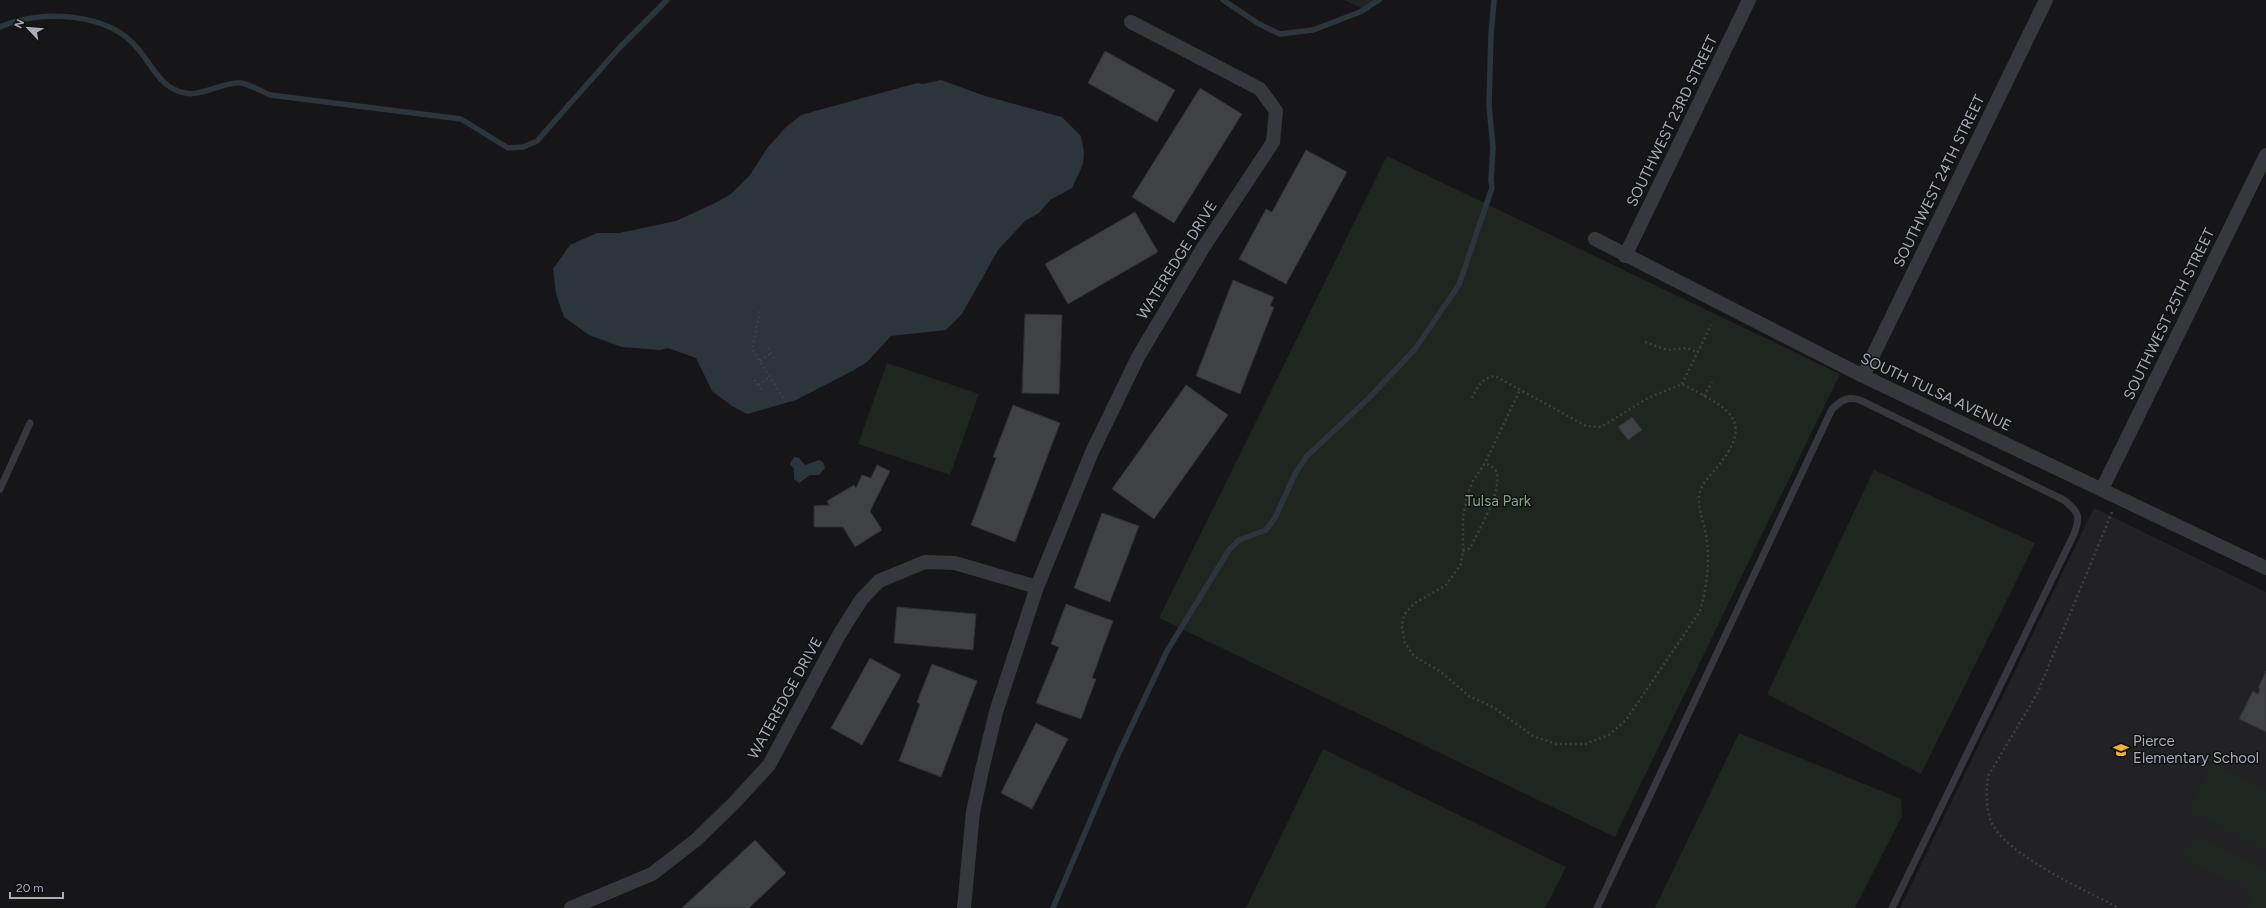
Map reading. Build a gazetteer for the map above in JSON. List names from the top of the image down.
{
  "streets": {
    "street": [
      "SOUTHWEST 23RD STREET",
      "SOUTHWEST 24TH STREET",
      "WATEREDGE DRIVE",
      "SOUTHWEST 25TH STREET",
      "SOUTH TULSA AVENUE"
    ]
  },
  "crossings": [
    ["SOUTHWEST 23RD STREET", "SOUTH TULSA AVENUE"],
    ["SOUTHWEST 24TH STREET", "SOUTH TULSA AVENUE"],
    ["SOUTHWEST 25TH STREET", "SOUTH TULSA AVENUE"]
  ],
  "parks": ["Tulsa Park"],
  "places": {
    "school or university": ["Pierce Elementary School"]
  },
  "scale_bar": "20 m",
  "north": "top left"
}
